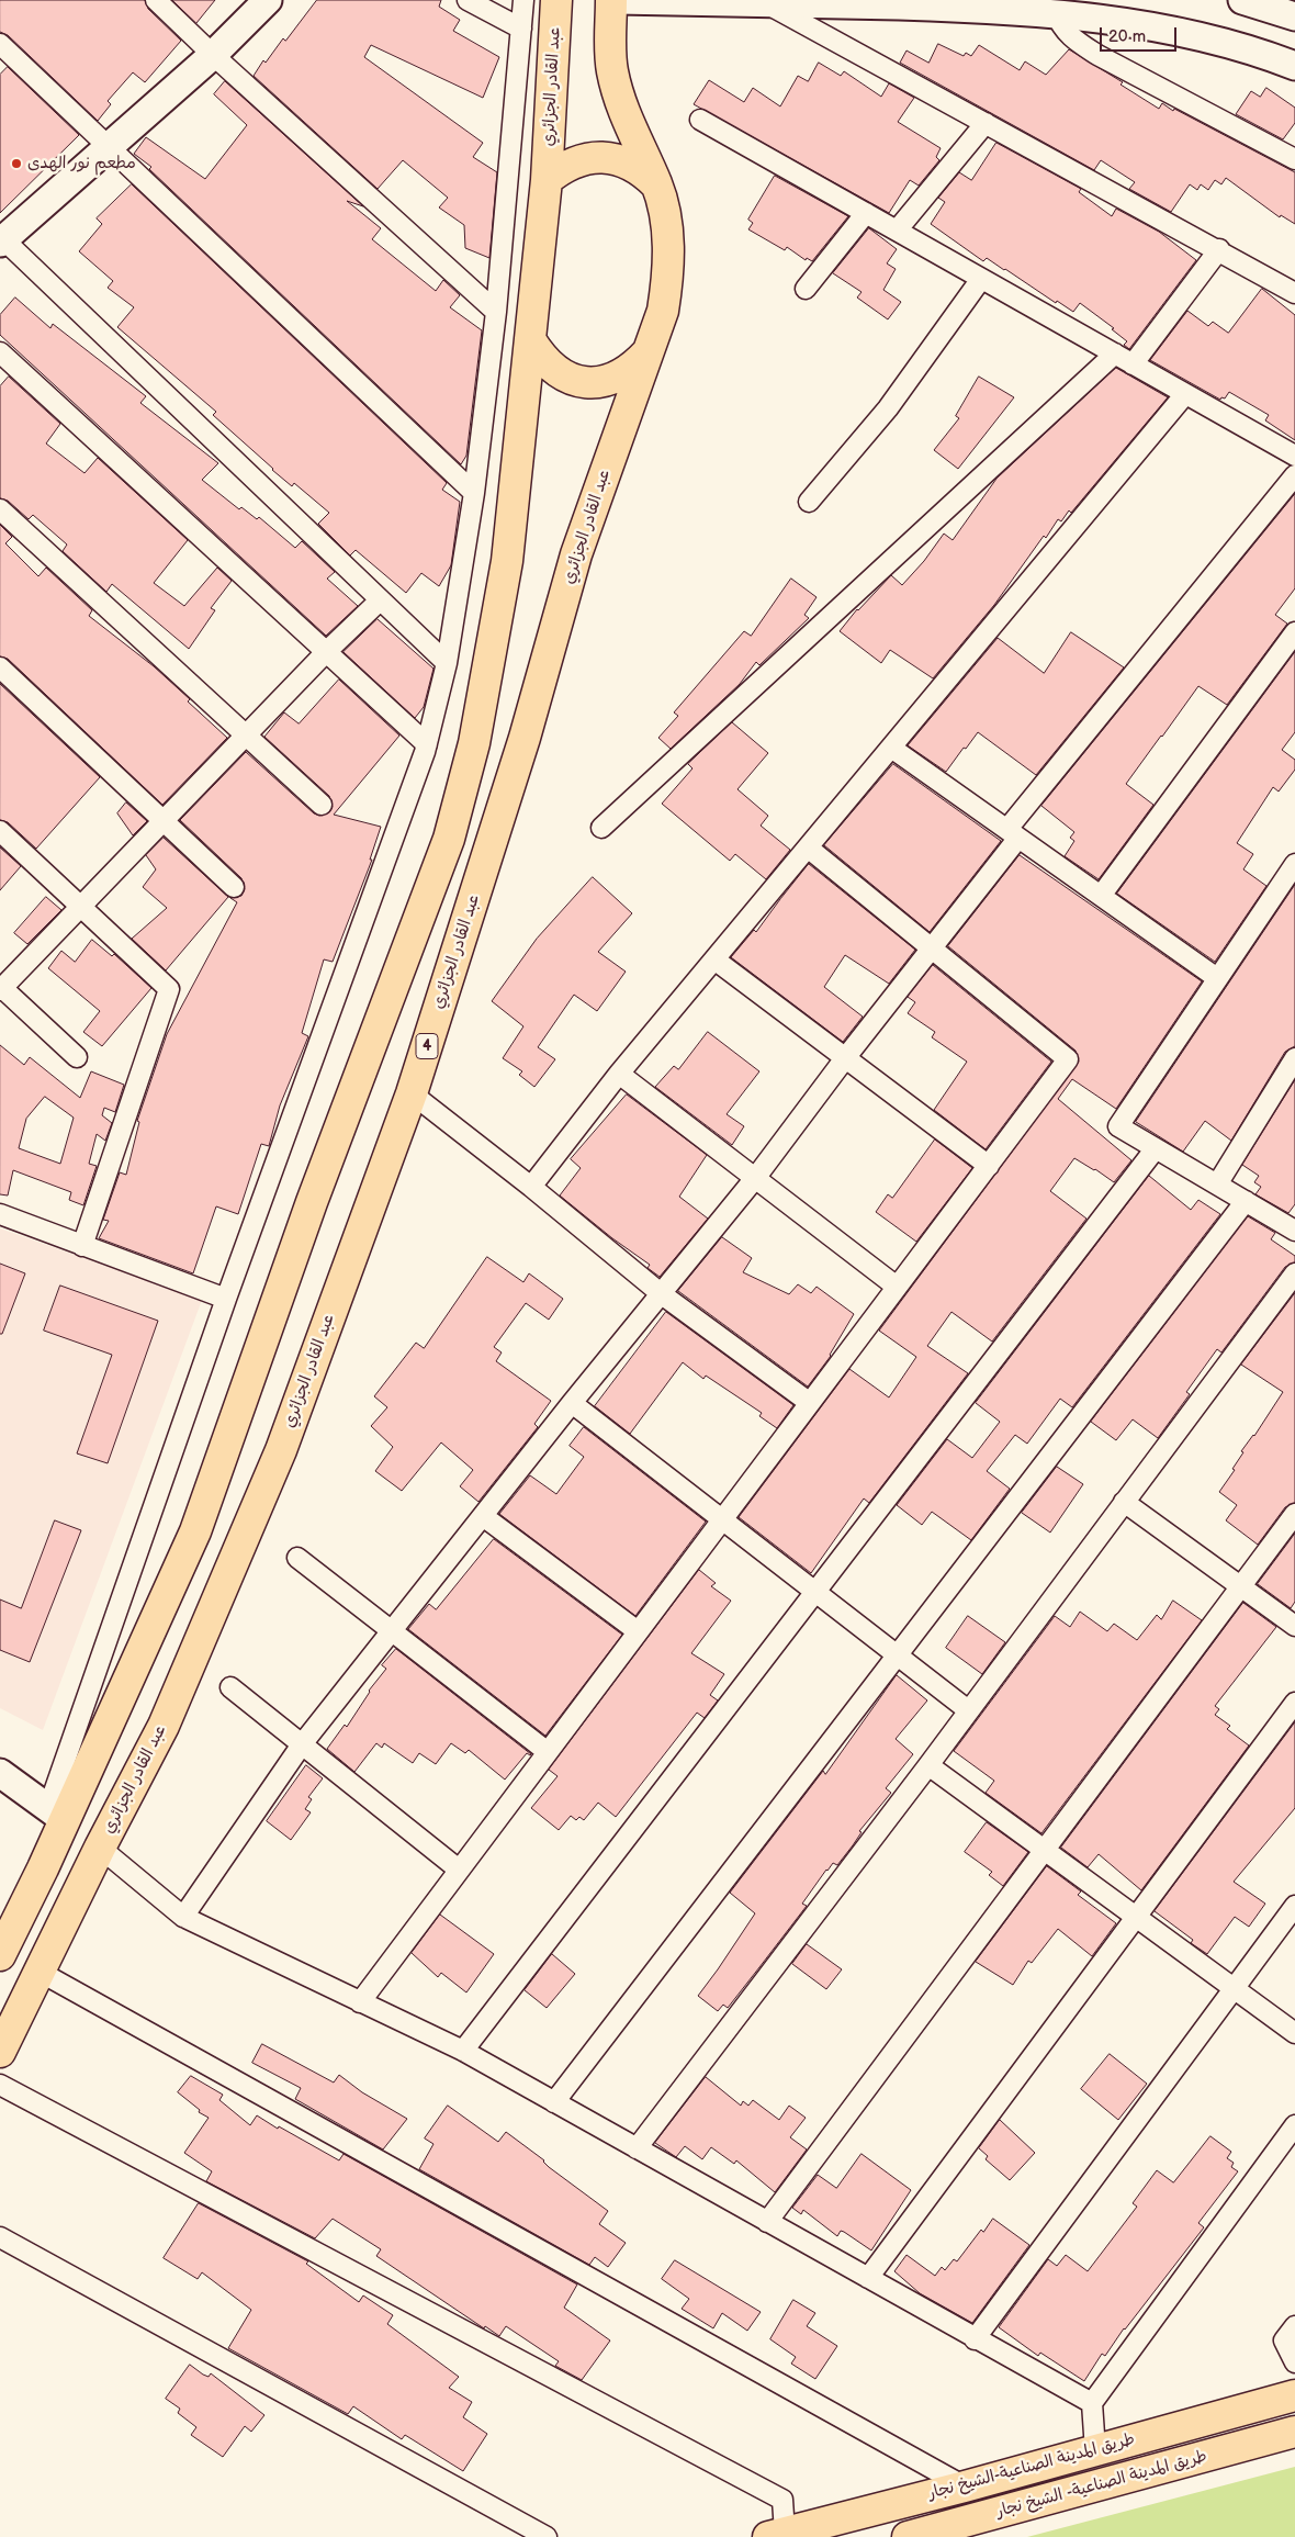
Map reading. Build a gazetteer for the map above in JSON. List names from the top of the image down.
{
  "streets": {
    "main road": [
      "عبد القادر الجزائري",
      "4",
      "طريق المدينة الصناعية-الشيخ نجار",
      "طريق المدينة الصناعية- الشيخ نجار"
    ]
  },
  "places": ["مطعم نور الهدى"],
  "scale_bar": "20 m"
}
